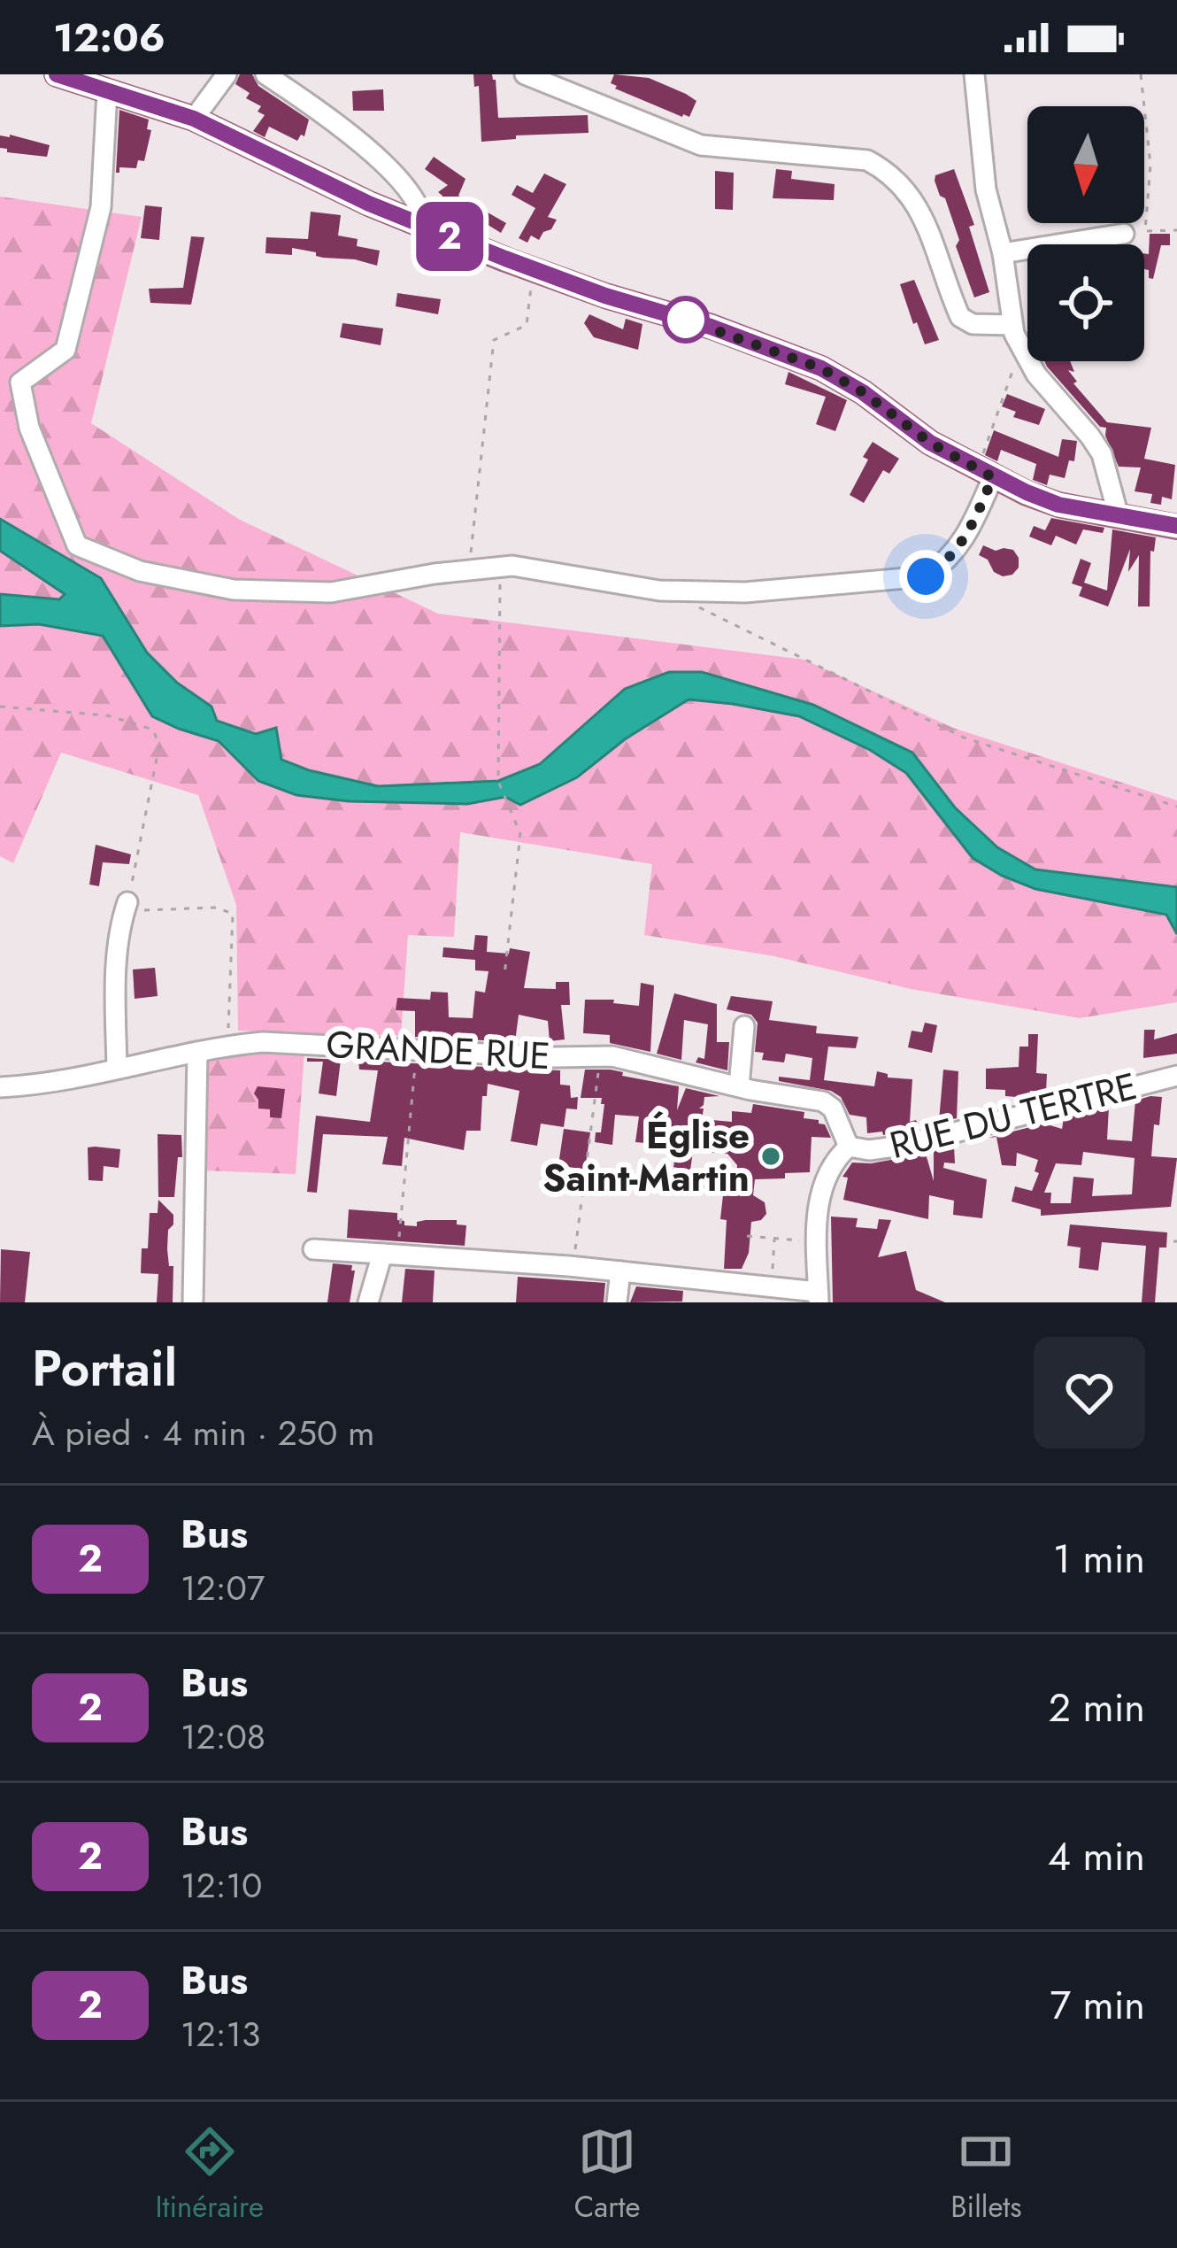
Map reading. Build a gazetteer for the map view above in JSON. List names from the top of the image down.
{
  "streets": {
    "street": ["GRANDE RUE", "RUE DU TERTRE"]
  },
  "crossings": [
    ["GRANDE RUE", "RUE DU TERTRE"]
  ],
  "places": ["Église Saint-Martin"],
  "lines": ["bus line 2"],
  "north": "bottom",
  "page": {
    "status": "12:06",
    "on_map": "2",
    "heading": ["Portail", "À pied · 4 min · 250 m"],
    "list": [
      {
        "mark": "2",
        "name": "Bus",
        "note": "12:07",
        "value": "1 min"
      },
      {
        "mark": "2",
        "name": "Bus",
        "note": "12:08",
        "value": "2 min"
      },
      {
        "mark": "2",
        "name": "Bus",
        "note": "12:10",
        "value": "4 min"
      },
      {
        "mark": "2",
        "name": "Bus",
        "note": "12:13",
        "value": "7 min"
      }
    ],
    "tabs": ["Itinéraire", "Carte", "Billets"]
  }
}
